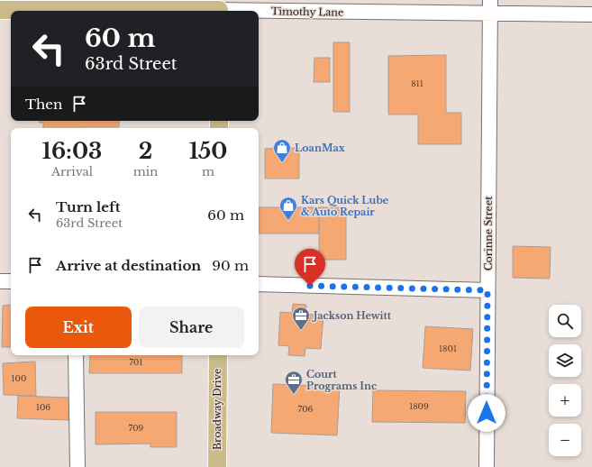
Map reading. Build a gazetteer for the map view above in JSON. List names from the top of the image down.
{
  "streets": {
    "main road": ["Timothy Lane", "Broadway Drive"],
    "street": ["Corinne Street"]
  },
  "crossings": [
    ["Timothy Lane", "Corinne Street"]
  ],
  "places": {
    "shop": ["LoanMax", "Kars Quick Lube & Auto Repair"],
    "office": ["Jackson Hewitt", "Court Programs Inc"]
  },
  "house_numbers": [
    "811",
    "1801",
    "701",
    "100",
    "1809",
    "106",
    "706",
    "709"
  ],
  "page": {
    "turn": ["60 m", "63rd Street"],
    "then": "Then",
    "eta": [
      "16:03",
      "Arrival",
      "2",
      "min",
      "150",
      "m"
    ],
    "list": [
      {
        "name": "Turn left",
        "note": "63rd Street",
        "value": "60 m"
      },
      {
        "name": "Arrive at destination",
        "value": "90 m"
      }
    ],
    "buttons": ["Exit", "Share"],
    "map_buttons": ["+", "−"]
  }
}
